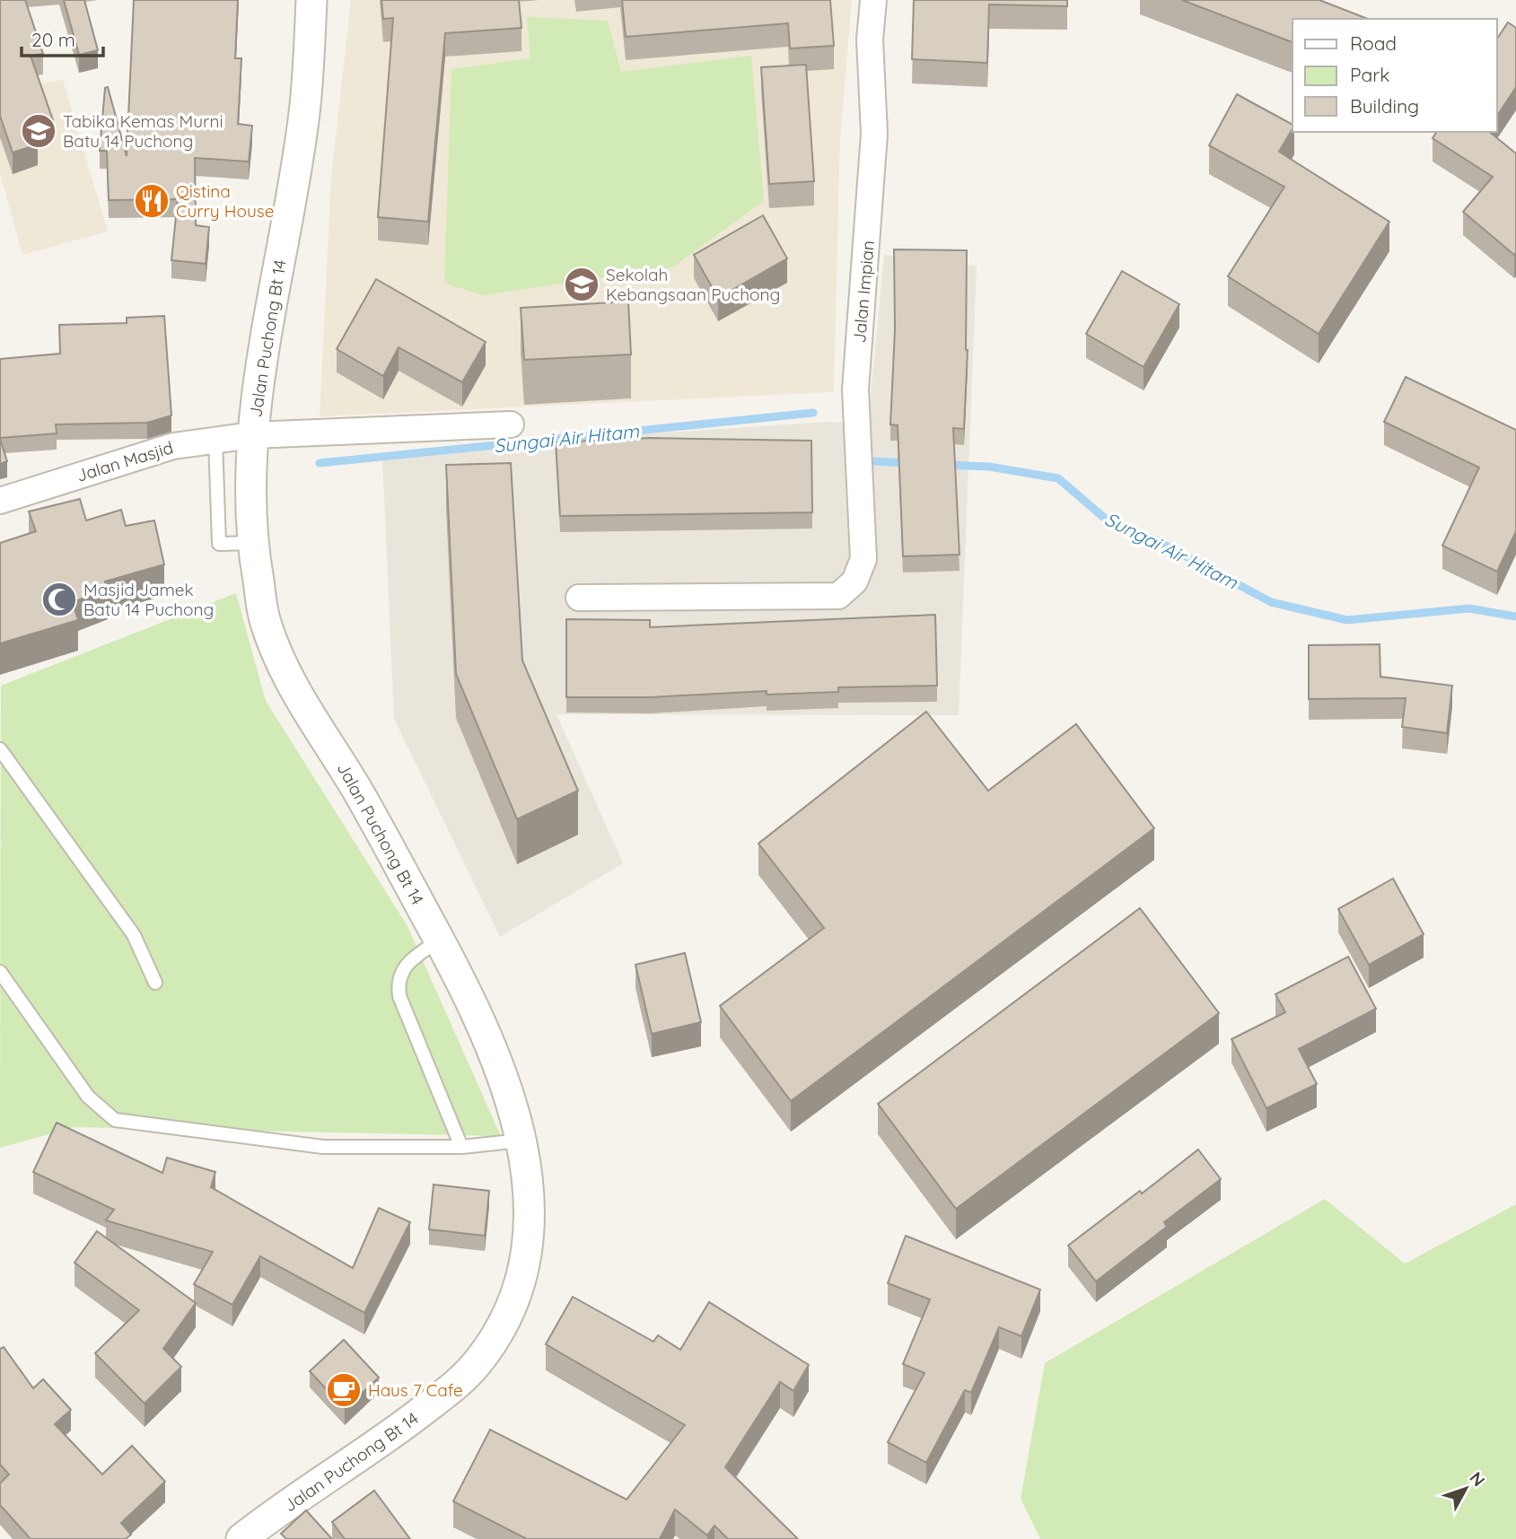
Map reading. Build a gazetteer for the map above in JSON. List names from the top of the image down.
{
  "streets": {
    "street": ["Jalan Impian", "Jalan Puchong Bt 14", "Jalan Masjid"]
  },
  "crossings": [
    ["Jalan Puchong Bt 14", "Jalan Masjid"]
  ],
  "water": ["Sungai Air Hitam"],
  "places": {
    "school or university": ["Tabika Kemas Murni Batu 14 Puchong", "Sekolah Kebangsaan Puchong"],
    "restaurant": ["Qistina Curry House"],
    "mosque": ["Masjid Jamek Batu 14 Puchong"],
    "cafe": ["Haus 7 Cafe"]
  },
  "legend": ["Road", "Park", "Building"],
  "scale_bar": "20 m",
  "north": "top right"
}
